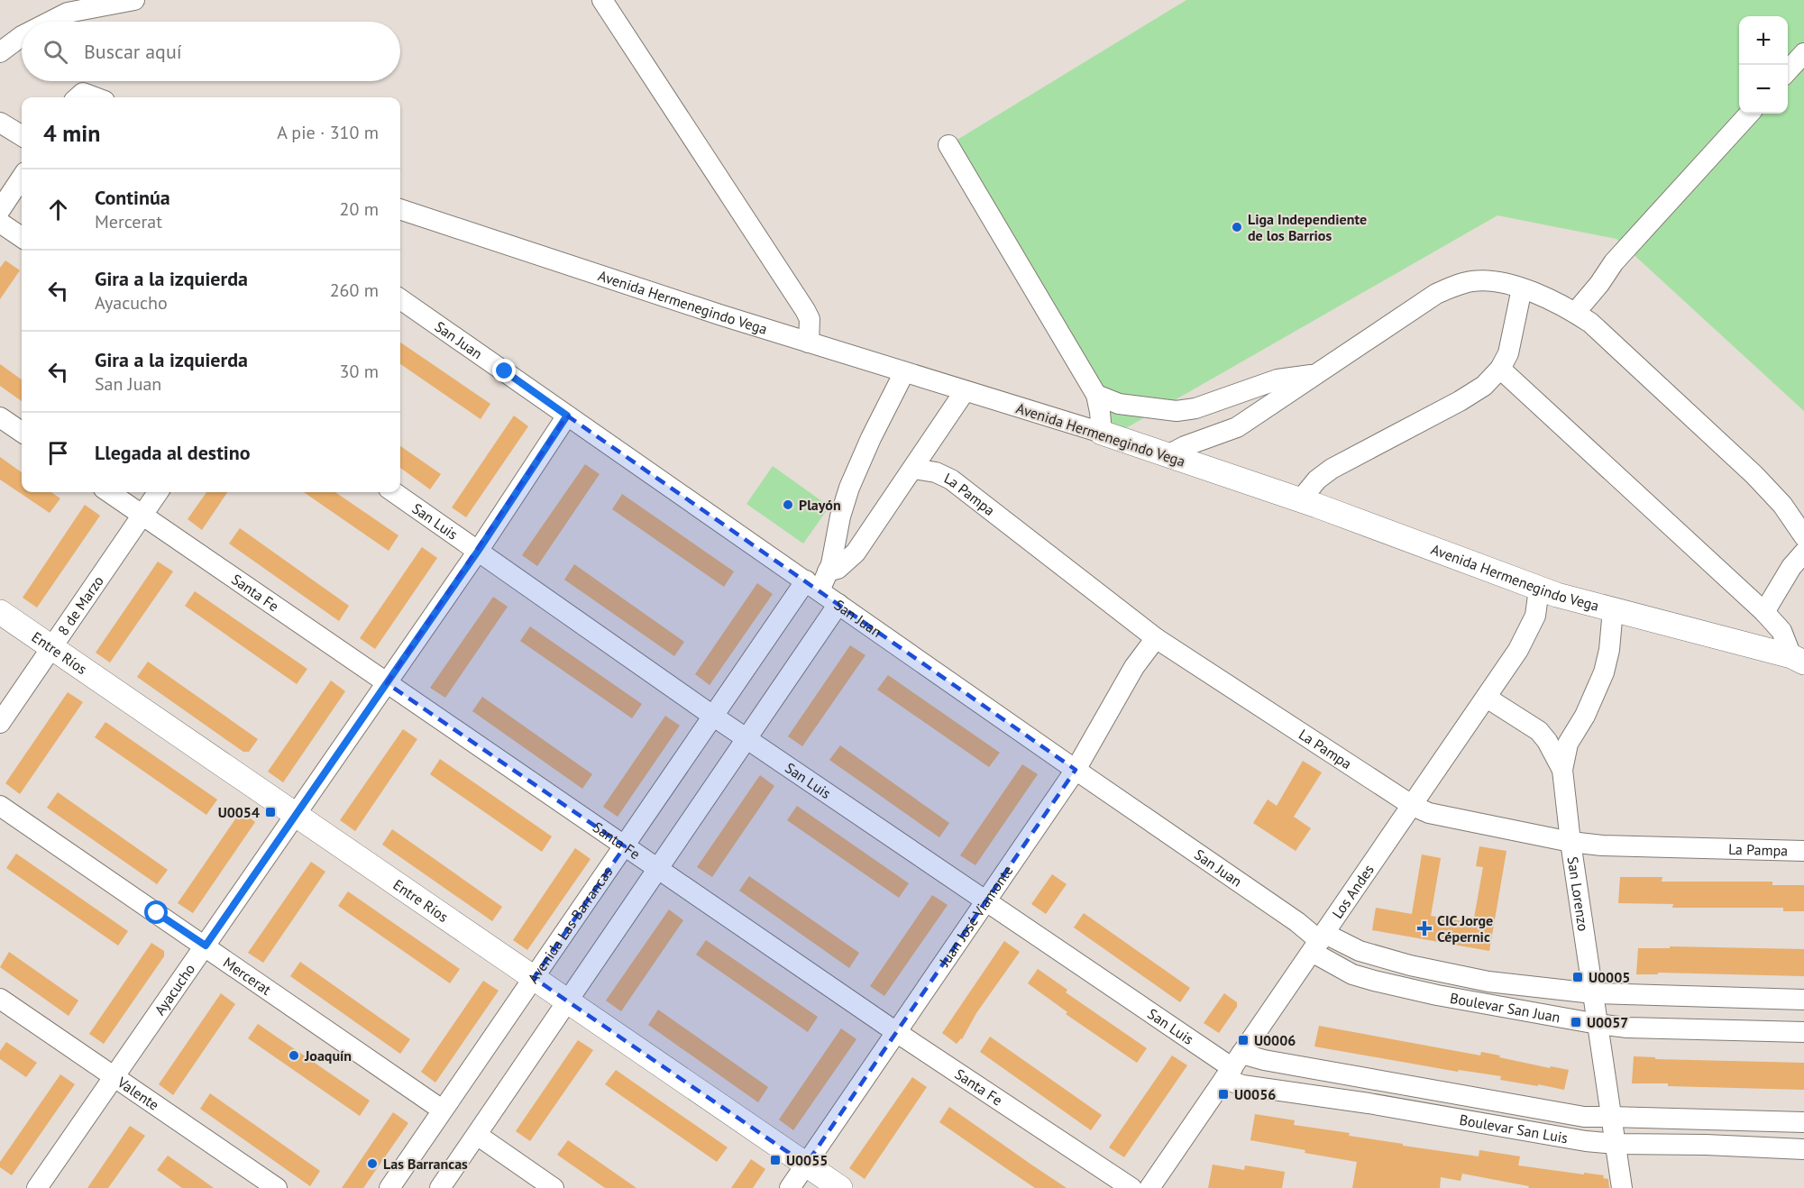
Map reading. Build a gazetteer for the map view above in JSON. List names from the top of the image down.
{
  "streets": {
    "street": [
      "Avenida Hermenegindo Vega",
      "San Juan",
      "La Pampa",
      "San Luis",
      "Santa Fe",
      "8 de Marzo",
      "Entre Ríos",
      "Los Andes",
      "San Lorenzo",
      "Juan José Viamonte",
      "Avenida Las Barrancas",
      "Mercerat",
      "Ayacucho",
      "Boulevar San Juan",
      "Valente",
      "Boulevar San Luis"
    ]
  },
  "crossings": [
    ["Avenida Hermenegindo Vega", "Los Andes"],
    ["Avenida Hermenegindo Vega", "San Lorenzo"],
    ["Avenida Hermenegindo Vega", "Avenida Las Barrancas"],
    ["San Juan", "Los Andes"],
    ["San Juan", "Juan José Viamonte"],
    ["San Juan", "Avenida Las Barrancas"],
    ["San Juan", "Ayacucho"],
    ["San Juan", "Boulevar San Juan"],
    ["La Pampa", "Los Andes"],
    ["La Pampa", "San Lorenzo"],
    ["La Pampa", "Juan José Viamonte"],
    ["San Luis", "Los Andes"],
    ["San Luis", "Juan José Viamonte"],
    ["San Luis", "Avenida Las Barrancas"],
    ["San Luis", "Ayacucho"],
    ["San Luis", "Boulevar San Luis"],
    ["Santa Fe", "8 de Marzo"],
    ["Santa Fe", "Juan José Viamonte"],
    ["Santa Fe", "Avenida Las Barrancas"],
    ["Santa Fe", "Ayacucho"],
    ["8 de Marzo", "Entre Ríos"],
    ["Entre Ríos", "Juan José Viamonte"],
    ["Entre Ríos", "Avenida Las Barrancas"],
    ["Entre Ríos", "Ayacucho"],
    ["Los Andes", "Boulevar San Juan"],
    ["Los Andes", "Boulevar San Luis"],
    ["San Lorenzo", "Boulevar San Juan"],
    ["San Lorenzo", "Boulevar San Luis"],
    ["Avenida Las Barrancas", "Mercerat"],
    ["Mercerat", "Ayacucho"],
    ["Ayacucho", "Valente"]
  ],
  "places": {
    "other": [
      "Liga Independiente de los Barrios",
      "Playón",
      "Joaquín",
      "Las Barrancas"
    ],
    "transit": [
      "U0054",
      "U0005",
      "U0057",
      "U0006",
      "U0056",
      "U0055"
    ],
    "health": ["CIC Jorge Cépernic"]
  },
  "page": {
    "map_buttons": ["+", "−"],
    "search": "Buscar aquí",
    "heading": ["4 min", "A pie · 310 m"],
    "list": [
      ["Continúa", "Mercerat", "20 m"],
      ["Gira a la izquierda", "Ayacucho", "260 m"],
      ["Gira a la izquierda", "San Juan", "30 m"],
      "Llegada al destino"
    ]
  }
}
